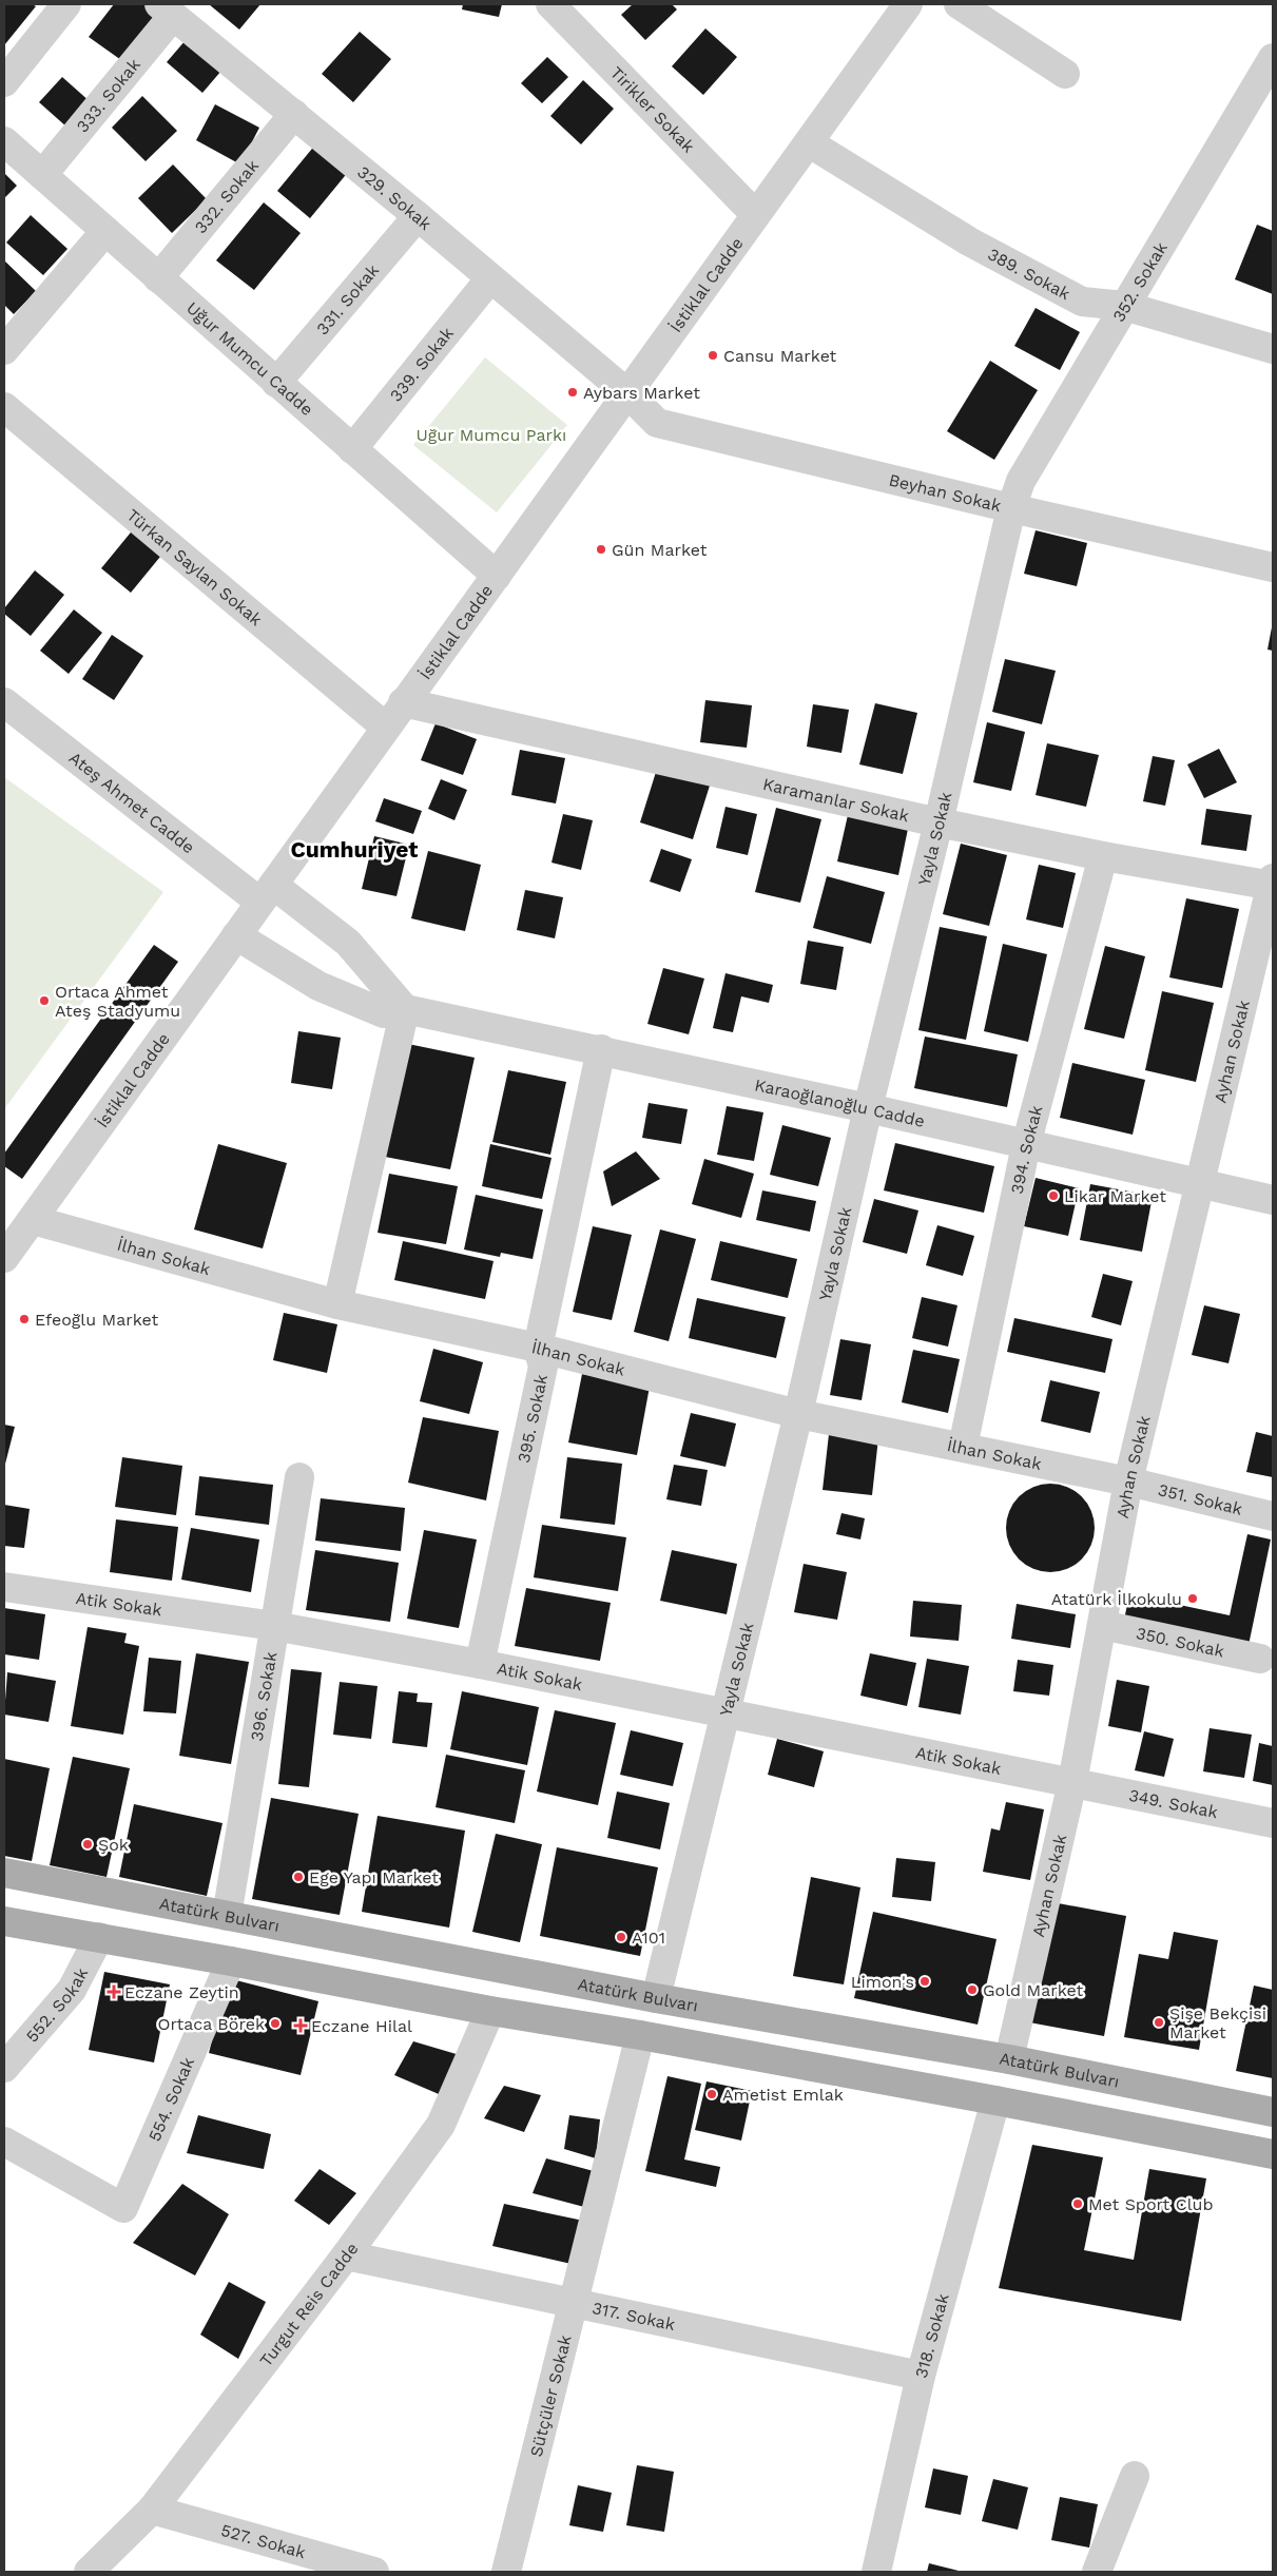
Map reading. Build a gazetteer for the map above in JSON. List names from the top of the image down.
{
  "streets": {
    "main road": ["Atatürk Bulvarı"],
    "street": [
      "333. Sokak",
      "Tirikler Sokak",
      "332. Sokak",
      "329. Sokak",
      "389. Sokak",
      "352. Sokak",
      "İstiklal Cadde",
      "331. Sokak",
      "Uğur Mumcu Cadde",
      "339. Sokak",
      "Beyhan Sokak",
      "Türkan Saylan Sokak",
      "Karamanlar Sokak",
      "Ateş Ahmet Cadde",
      "Yayla Sokak",
      "Ayhan Sokak",
      "Karaoğlanoğlu Cadde",
      "394. Sokak",
      "İlhan Sokak",
      "395. Sokak",
      "351. Sokak",
      "Atik Sokak",
      "350. Sokak",
      "396. Sokak",
      "349. Sokak",
      "552. Sokak",
      "554. Sokak",
      "Turgut Reis Cadde",
      "317. Sokak",
      "318. Sokak",
      "Sütçüler Sokak",
      "527. Sokak"
    ]
  },
  "crossings": [
    ["333. Sokak", "329. Sokak"],
    ["333. Sokak", "Uğur Mumcu Cadde"],
    ["Tirikler Sokak", "İstiklal Cadde"],
    ["332. Sokak", "329. Sokak"],
    ["332. Sokak", "Uğur Mumcu Cadde"],
    ["329. Sokak", "İstiklal Cadde"],
    ["329. Sokak", "331. Sokak"],
    ["329. Sokak", "339. Sokak"],
    ["329. Sokak", "Beyhan Sokak"],
    ["389. Sokak", "352. Sokak"],
    ["389. Sokak", "İstiklal Cadde"],
    ["352. Sokak", "Beyhan Sokak"],
    ["352. Sokak", "Yayla Sokak"],
    ["İstiklal Cadde", "Uğur Mumcu Cadde"],
    ["İstiklal Cadde", "Beyhan Sokak"],
    ["İstiklal Cadde", "Türkan Saylan Sokak"],
    ["İstiklal Cadde", "Karamanlar Sokak"],
    ["İstiklal Cadde", "Ateş Ahmet Cadde"],
    ["İstiklal Cadde", "Karaoğlanoğlu Cadde"],
    ["İstiklal Cadde", "İlhan Sokak"],
    ["331. Sokak", "Uğur Mumcu Cadde"],
    ["Uğur Mumcu Cadde", "339. Sokak"],
    ["Beyhan Sokak", "Yayla Sokak"],
    ["Karamanlar Sokak", "Yayla Sokak"],
    ["Karamanlar Sokak", "Ayhan Sokak"],
    ["Karamanlar Sokak", "394. Sokak"],
    ["Yayla Sokak", "Karaoğlanoğlu Cadde"],
    ["Yayla Sokak", "İlhan Sokak"],
    ["Yayla Sokak", "Atik Sokak"],
    ["Yayla Sokak", "Atatürk Bulvarı"],
    ["Ayhan Sokak", "Karaoğlanoğlu Cadde"],
    ["Ayhan Sokak", "İlhan Sokak"],
    ["Ayhan Sokak", "351. Sokak"],
    ["Ayhan Sokak", "Atik Sokak"],
    ["Ayhan Sokak", "350. Sokak"],
    ["Ayhan Sokak", "349. Sokak"],
    ["Ayhan Sokak", "Atatürk Bulvarı"],
    ["Karaoğlanoğlu Cadde", "394. Sokak"],
    ["Karaoğlanoğlu Cadde", "395. Sokak"],
    ["394. Sokak", "İlhan Sokak"],
    ["İlhan Sokak", "395. Sokak"],
    ["İlhan Sokak", "351. Sokak"],
    ["395. Sokak", "Atik Sokak"],
    ["Atik Sokak", "396. Sokak"],
    ["Atik Sokak", "349. Sokak"],
    ["396. Sokak", "Atatürk Bulvarı"],
    ["Turgut Reis Cadde", "317. Sokak"],
    ["Turgut Reis Cadde", "527. Sokak"],
    ["317. Sokak", "318. Sokak"],
    ["317. Sokak", "Sütçüler Sokak"]
  ],
  "districts": ["Cumhuriyet"],
  "parks": ["Uğur Mumcu Parkı"],
  "places": {
    "other": [
      "Cansu Market",
      "Aybars Market",
      "Gün Market",
      "Ortaca Ahmet Ateş Stadyumu",
      "Likar Market",
      "Efeoğlu Market",
      "Atatürk İlkokulu",
      "Şok",
      "Ege Yapı Market",
      "A101",
      "Limon's",
      "Gold Market",
      "Şişe Bekçisi Market",
      "Ortaca Börek",
      "Ametist Emlak",
      "Met Sport Club"
    ],
    "health": ["Eczane Zeytin", "Eczane Hilal"]
  }
}
